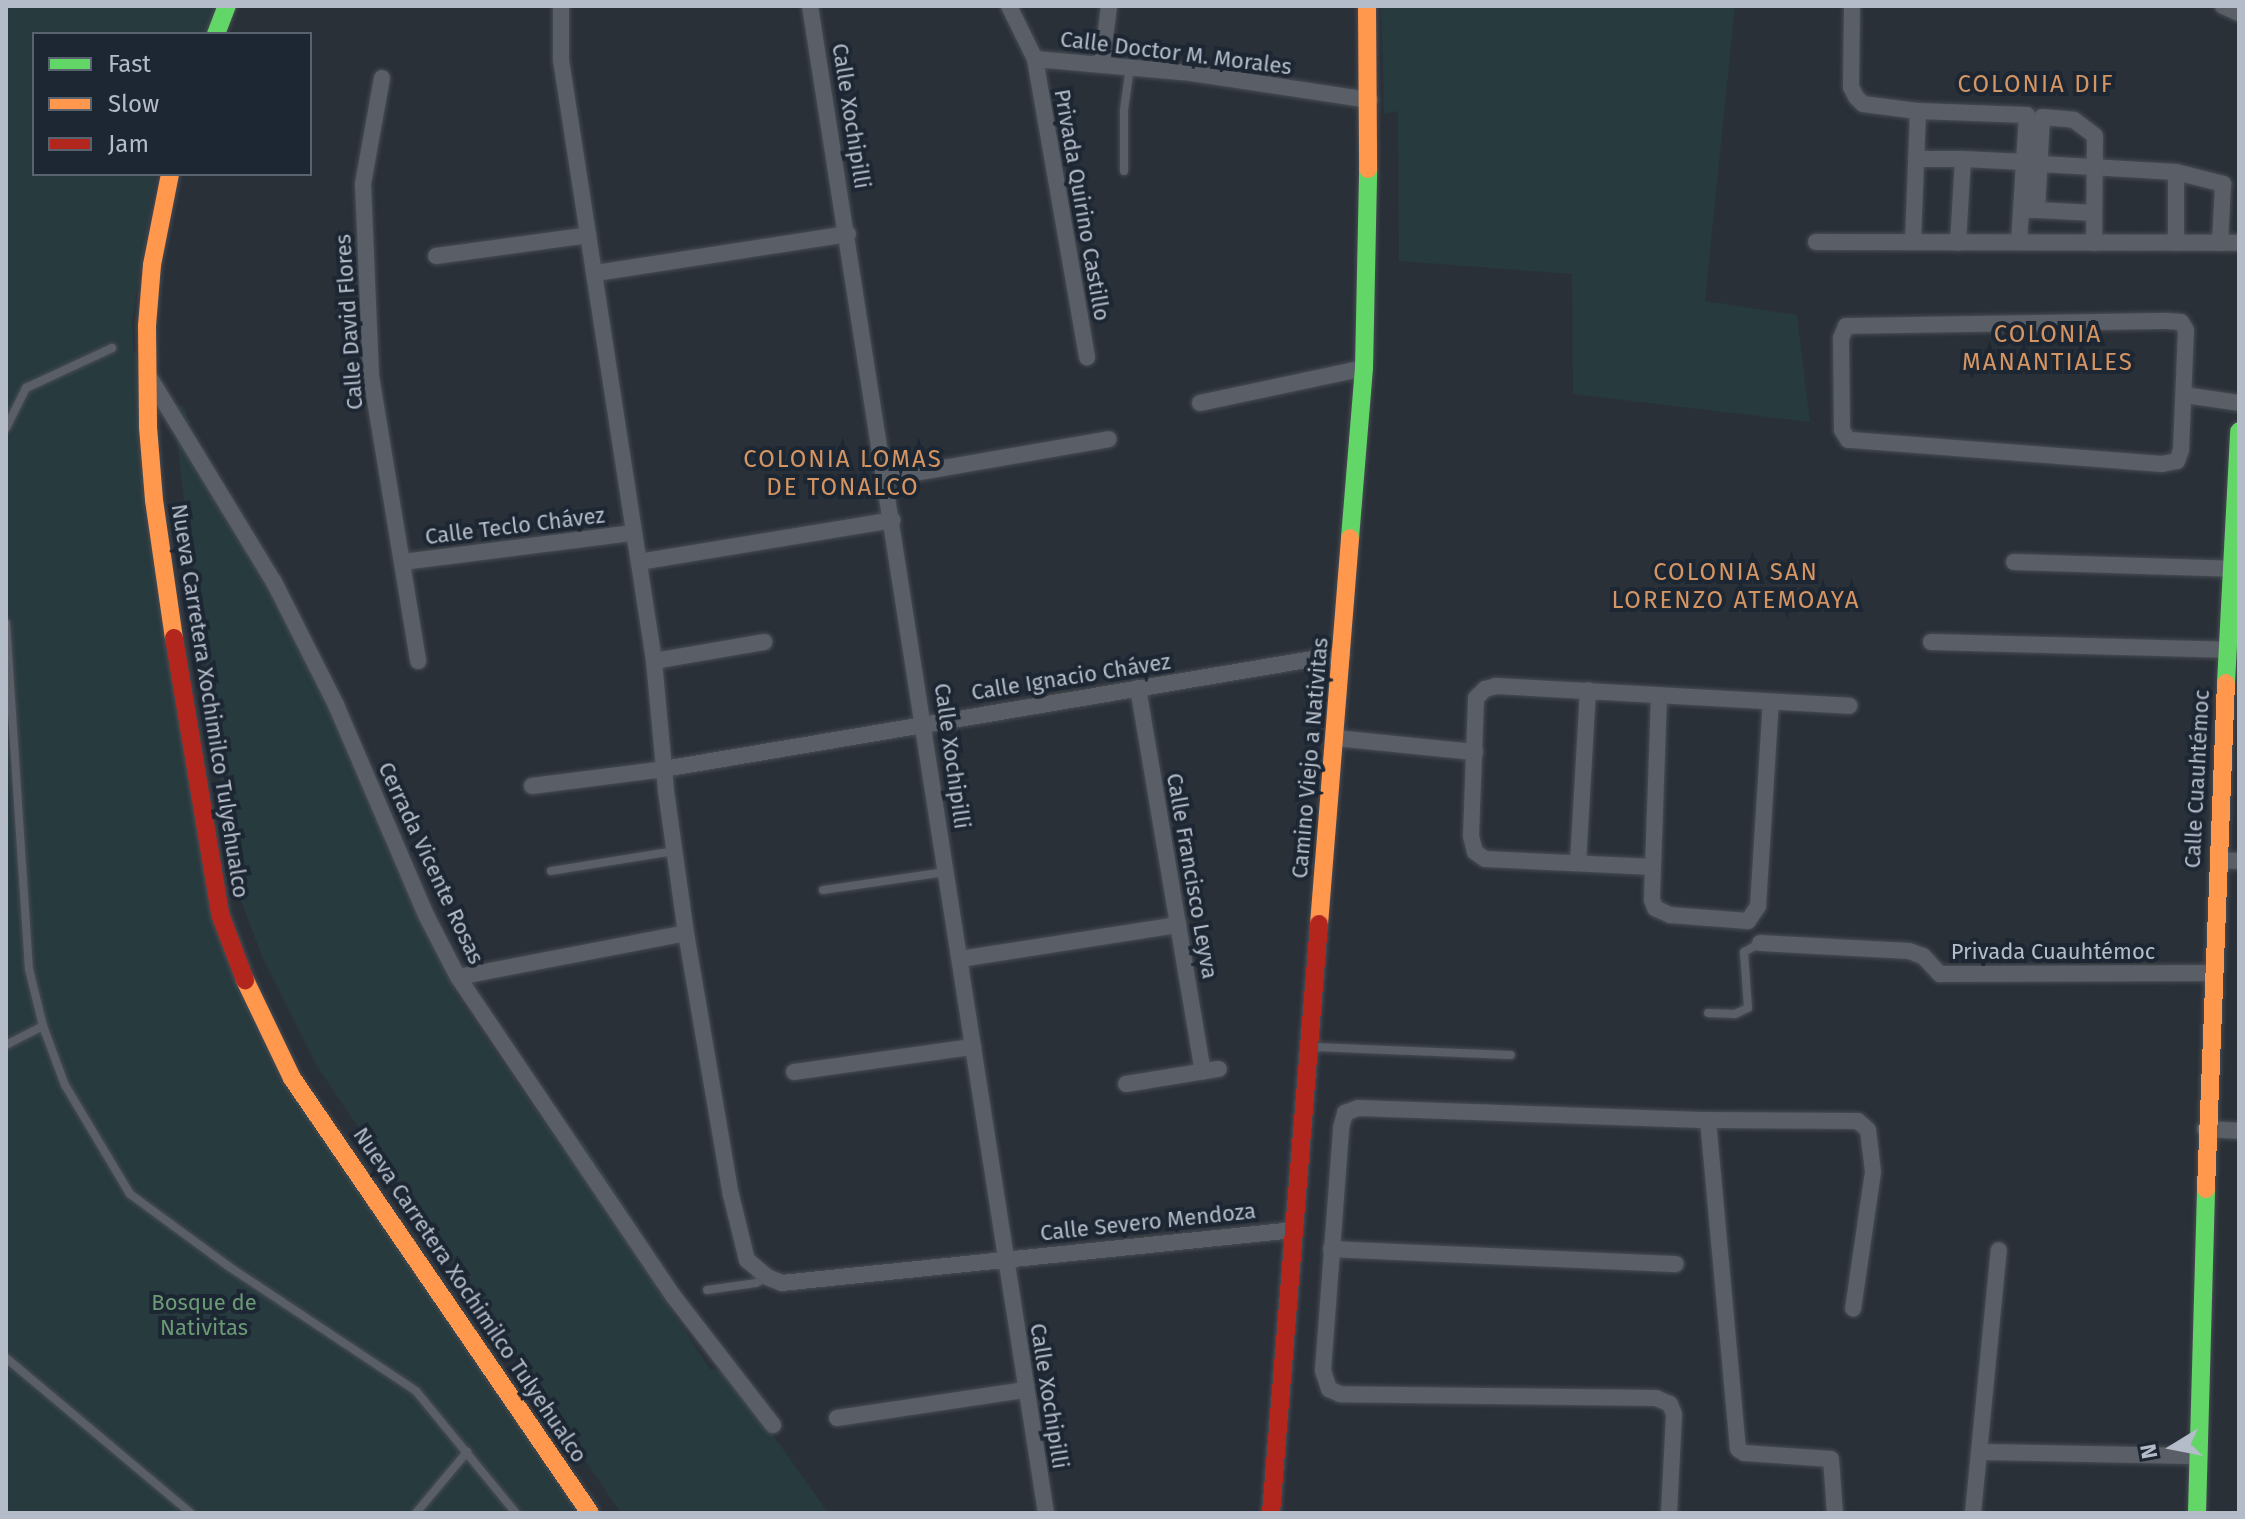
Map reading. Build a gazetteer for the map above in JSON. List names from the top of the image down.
{
  "streets": {
    "street": [
      "Calle Doctor M. Morales",
      "Calle Xochipilli",
      "Privada Quirino Castillo",
      "Calle David Flores",
      "Calle Teclo Chávez",
      "Calle Ignacio Chávez",
      "Nueva Carretera Xochimilco Tulyehualco",
      "Camino Viejo a Nativitas",
      "Calle Cuauhtémoc",
      "Cerrada Vicente Rosas",
      "Calle Francisco Leyva",
      "Privada Cuauhtémoc",
      "Calle Severo Mendoza"
    ]
  },
  "crossings": [
    ["Calle Doctor M. Morales", "Privada Quirino Castillo"],
    ["Calle Doctor M. Morales", "Camino Viejo a Nativitas"],
    ["Calle Xochipilli", "Calle Ignacio Chávez"],
    ["Calle Xochipilli", "Calle Severo Mendoza"],
    ["Calle David Flores", "Calle Teclo Chávez"],
    ["Calle Ignacio Chávez", "Camino Viejo a Nativitas"],
    ["Calle Ignacio Chávez", "Calle Francisco Leyva"],
    ["Nueva Carretera Xochimilco Tulyehualco", "Cerrada Vicente Rosas"],
    ["Camino Viejo a Nativitas", "Calle Severo Mendoza"],
    ["Calle Cuauhtémoc", "Privada Cuauhtémoc"]
  ],
  "districts": [
    "COLONIA DIF",
    "COLONIA MANANTIALES",
    "COLONIA LOMAS DE TONALCO",
    "COLONIA SAN LORENZO ATEMOAYA"
  ],
  "parks": ["Bosque de Nativitas"],
  "legend": ["Fast", "Slow", "Jam"],
  "north": "left"
}
